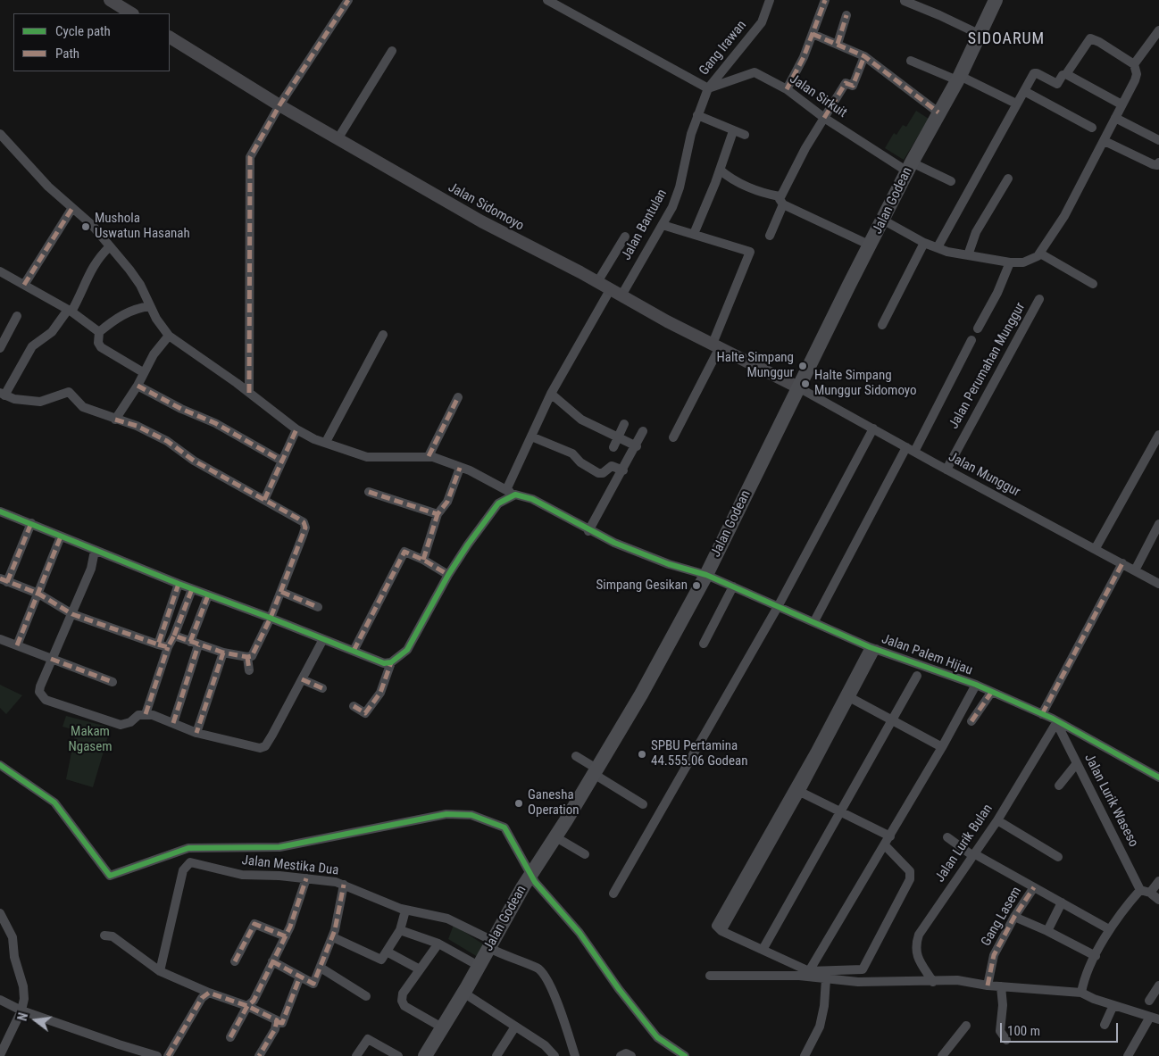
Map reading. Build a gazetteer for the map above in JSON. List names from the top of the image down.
{
  "streets": {
    "main road": ["Jalan Godean", "Jalan Sidomoyo"],
    "street": [
      "Gang Irawan",
      "Jalan Sirkuit",
      "Jalan Bantulan",
      "Jalan Perumahan Munggur",
      "Jalan Munggur",
      "Jalan Palem Hijau",
      "Jalan Lurik Waseso",
      "Jalan Lurik Bulan",
      "Jalan Mestika Dua",
      "Gang Lasem"
    ]
  },
  "crossings": [
    ["Gang Irawan", "Jalan Sirkuit"],
    ["Gang Irawan", "Jalan Bantulan"],
    ["Jalan Sirkuit", "Jalan Godean"],
    ["Jalan Sirkuit", "Jalan Bantulan"],
    ["Jalan Godean", "Jalan Sidomoyo"],
    ["Jalan Godean", "Jalan Munggur"],
    ["Jalan Godean", "Jalan Palem Hijau"],
    ["Jalan Godean", "Jalan Mestika Dua"],
    ["Jalan Sidomoyo", "Jalan Bantulan"],
    ["Jalan Sidomoyo", "Jalan Munggur"],
    ["Jalan Perumahan Munggur", "Jalan Munggur"],
    ["Jalan Palem Hijau", "Jalan Lurik Waseso"],
    ["Jalan Palem Hijau", "Jalan Lurik Bulan"],
    ["Jalan Lurik Waseso", "Jalan Lurik Bulan"]
  ],
  "districts": ["SIDOARUM"],
  "parks": ["Makam Ngasem"],
  "places": [
    "Mushola Uswatun Hasanah",
    "Halte Simpang Munggur",
    "Halte Simpang Munggur Sidomoyo",
    "Simpang Gesikan",
    "SPBU Pertamina 44.555.06 Godean",
    "Ganesha Operation"
  ],
  "legend": ["Cycle path", "Path"],
  "scale_bar": "100 m",
  "north": "left"
}
